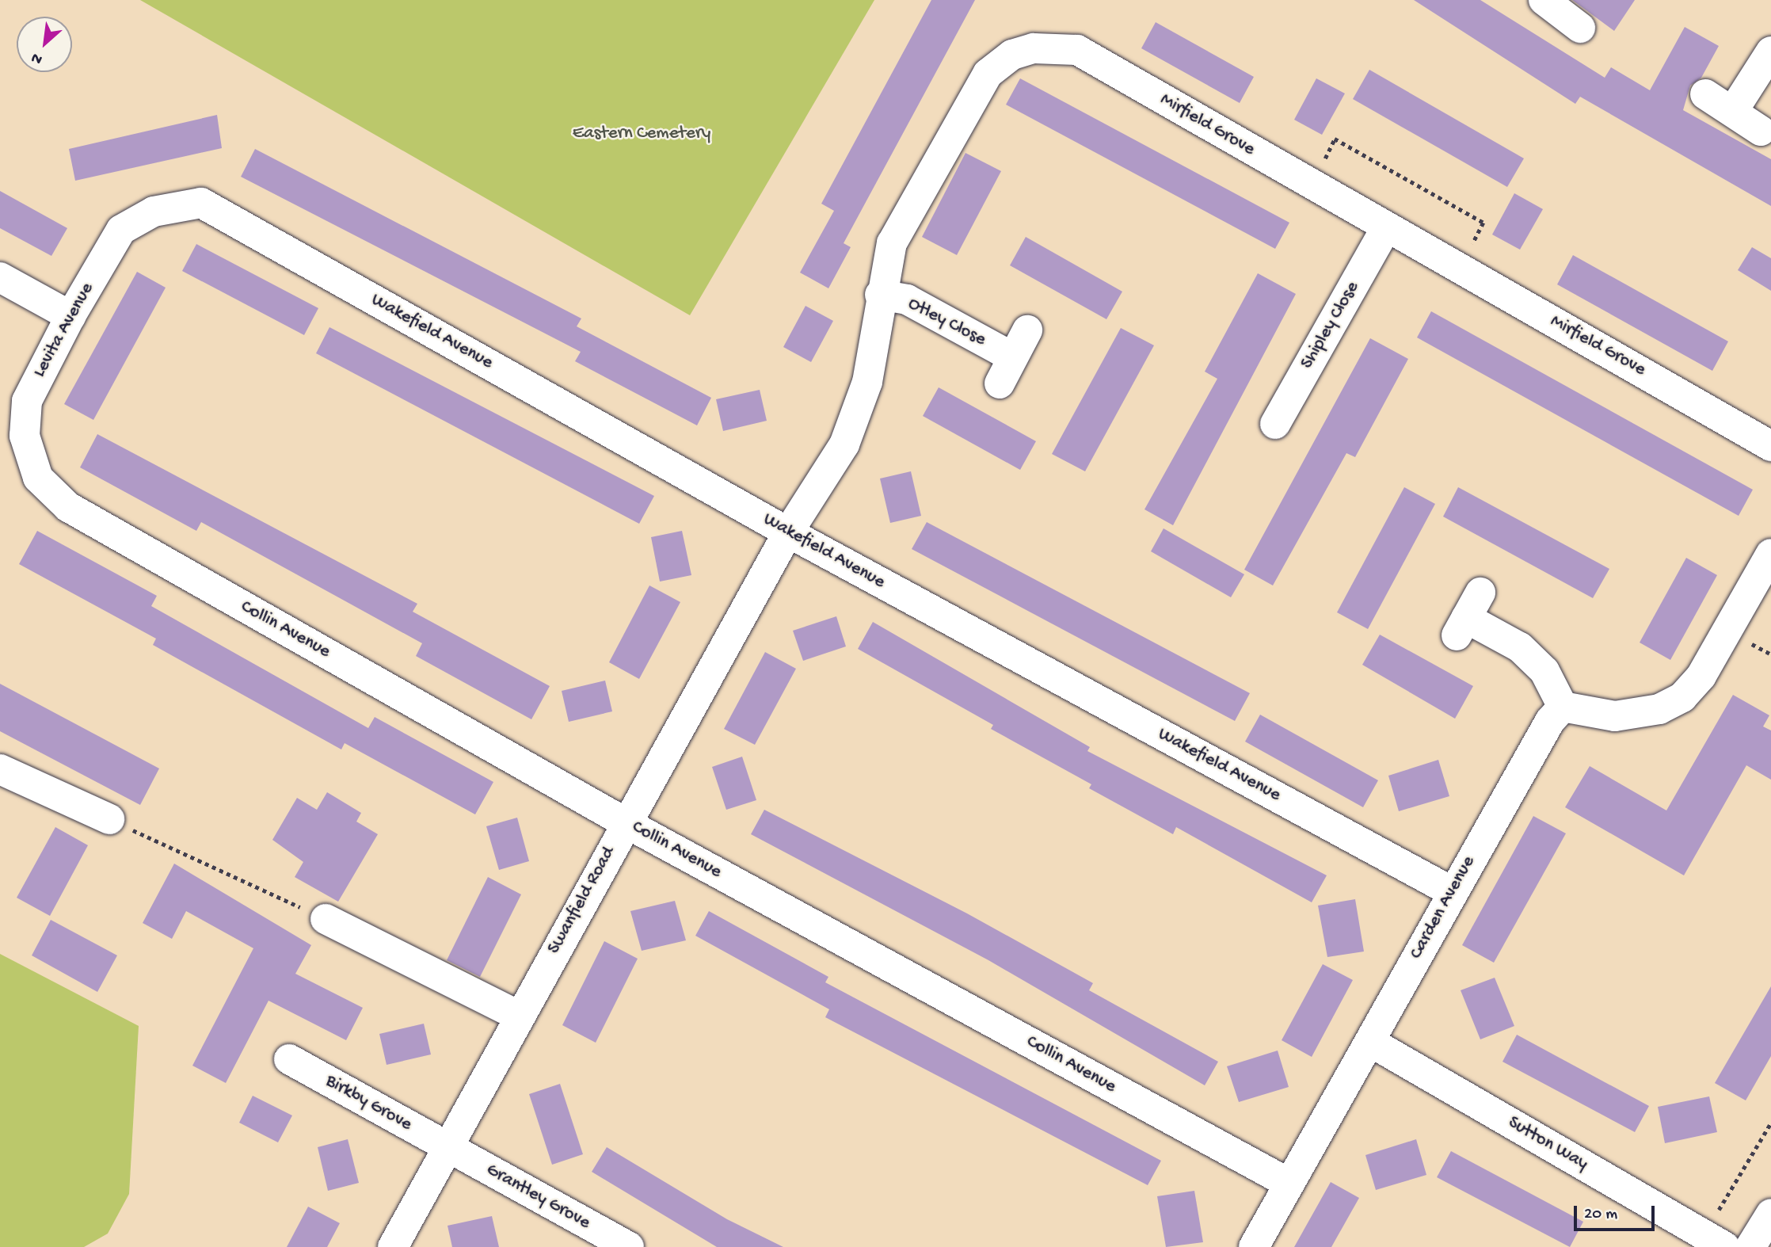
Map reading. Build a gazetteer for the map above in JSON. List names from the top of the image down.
{
  "streets": {
    "street": [
      "Mirfield Grove",
      "Otley Close",
      "Shipley Close",
      "Levita Avenue",
      "Wakefield Avenue",
      "Collin Avenue",
      "Swanfield Road",
      "Carden Avenue",
      "Birkby Grove",
      "Sutton Way",
      "Grantley Grove"
    ]
  },
  "crossings": [
    ["Mirfield Grove", "Otley Close"],
    ["Mirfield Grove", "Shipley Close"],
    ["Mirfield Grove", "Swanfield Road"],
    ["Levita Avenue", "Wakefield Avenue"],
    ["Levita Avenue", "Collin Avenue"],
    ["Wakefield Avenue", "Swanfield Road"],
    ["Wakefield Avenue", "Carden Avenue"],
    ["Collin Avenue", "Swanfield Road"],
    ["Collin Avenue", "Carden Avenue"],
    ["Swanfield Road", "Birkby Grove"],
    ["Swanfield Road", "Grantley Grove"],
    ["Carden Avenue", "Sutton Way"],
    ["Birkby Grove", "Grantley Grove"]
  ],
  "parks": ["Eastern Cemetery"],
  "scale_bar": "20 m",
  "north": "bottom left"
}
